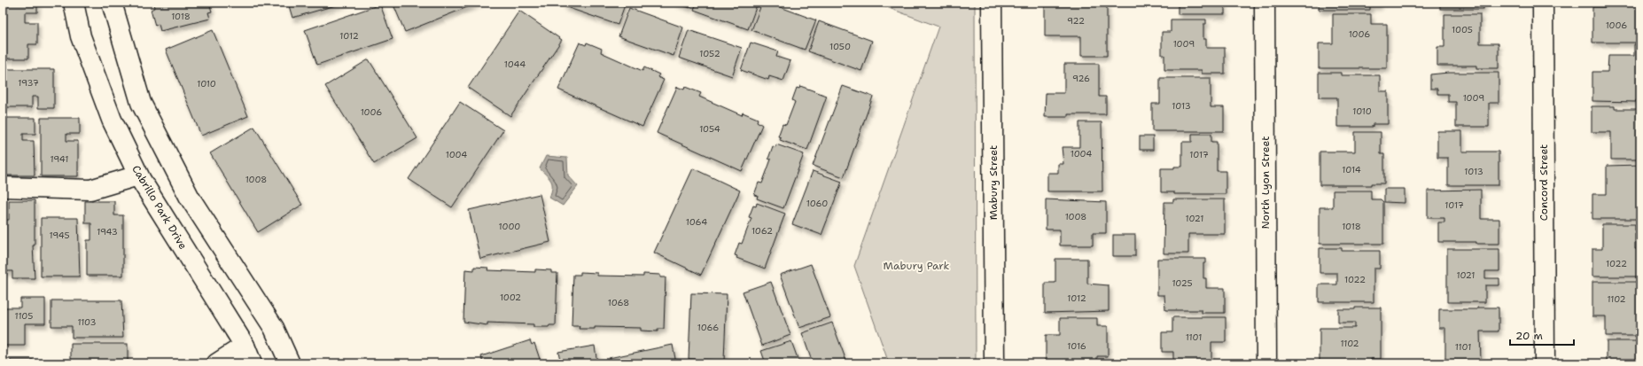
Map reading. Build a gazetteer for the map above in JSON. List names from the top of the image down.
{
  "streets": {
    "street": [
      "Mabury Street",
      "North Lyon Street",
      "Concord Street",
      "Cabrillo Park Drive"
    ]
  },
  "parks": ["Mabury Park"],
  "house_numbers": [
    "1018",
    "922",
    "1006",
    "1005",
    "1006",
    "1012",
    "1009",
    "1050",
    "1052",
    "1044",
    "926",
    "1937",
    "1010",
    "1009",
    "1013",
    "1010",
    "1006",
    "1054",
    "1004",
    "1004",
    "1017",
    "1941",
    "1014",
    "1013",
    "1008",
    "1060",
    "1017",
    "1008",
    "1021",
    "1064",
    "1000",
    "1018",
    "1062",
    "1943",
    "1945",
    "1022",
    "1021",
    "1022",
    "1025",
    "1002",
    "1012",
    "1102",
    "1068",
    "1105",
    "1103",
    "1066",
    "1101",
    "1102",
    "1016",
    "1101"
  ],
  "scale_bar": "20 m"
}
